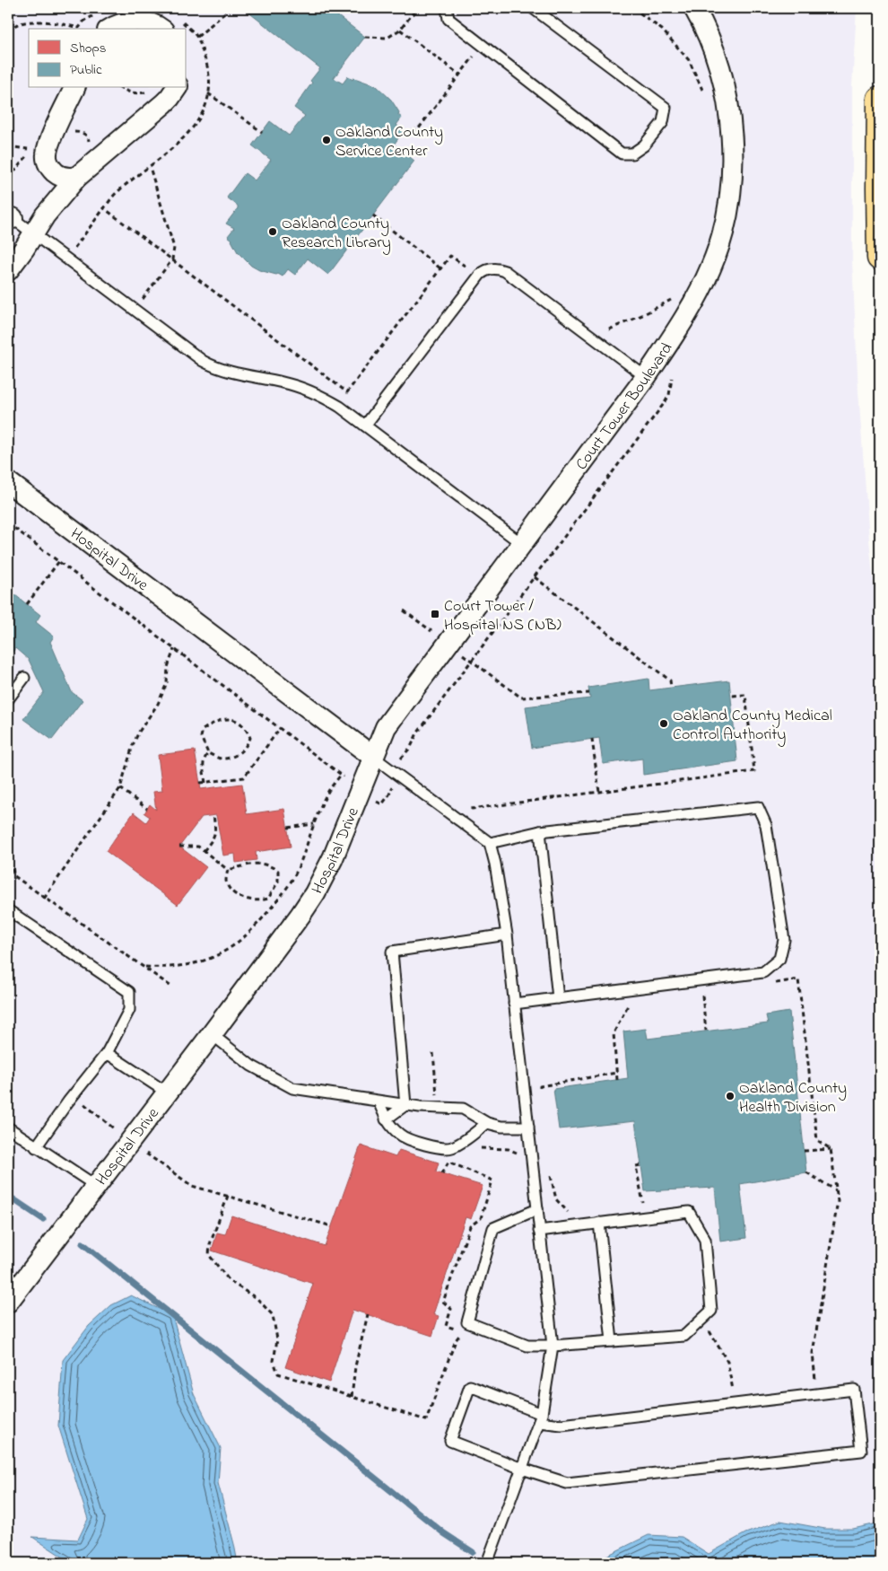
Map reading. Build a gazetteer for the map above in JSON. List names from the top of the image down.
{
  "streets": {
    "street": ["Court Tower Boulevard", "Hospital Drive"]
  },
  "crossings": [
    ["Court Tower Boulevard", "Hospital Drive"]
  ],
  "places": {
    "other": [
      "Oakland County Service Center",
      "Oakland County Research Library",
      "Oakland County Medical Control Authority",
      "Oakland County Health Division"
    ],
    "transit": ["Court Tower / Hospital NS (NB)"]
  },
  "legend": ["Shops", "Public"]
}
